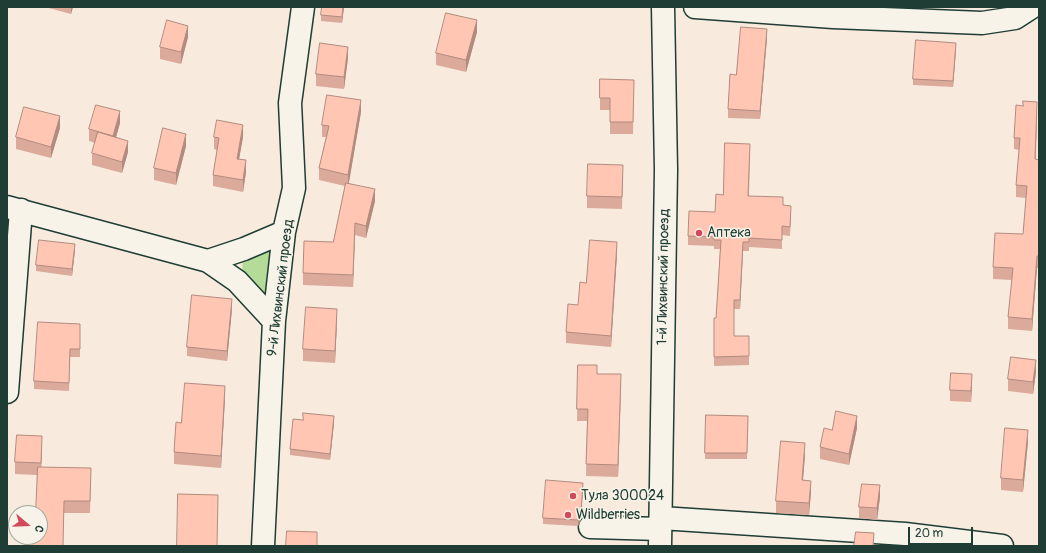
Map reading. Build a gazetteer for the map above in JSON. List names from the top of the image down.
{
  "streets": {
    "street": ["1-й Лихвинский проезд", "9-й Лихвинский проезд"]
  },
  "places": ["Аптека", "Тула 300024", "Wildberries"],
  "scale_bar": "20 m",
  "north": "right"
}
